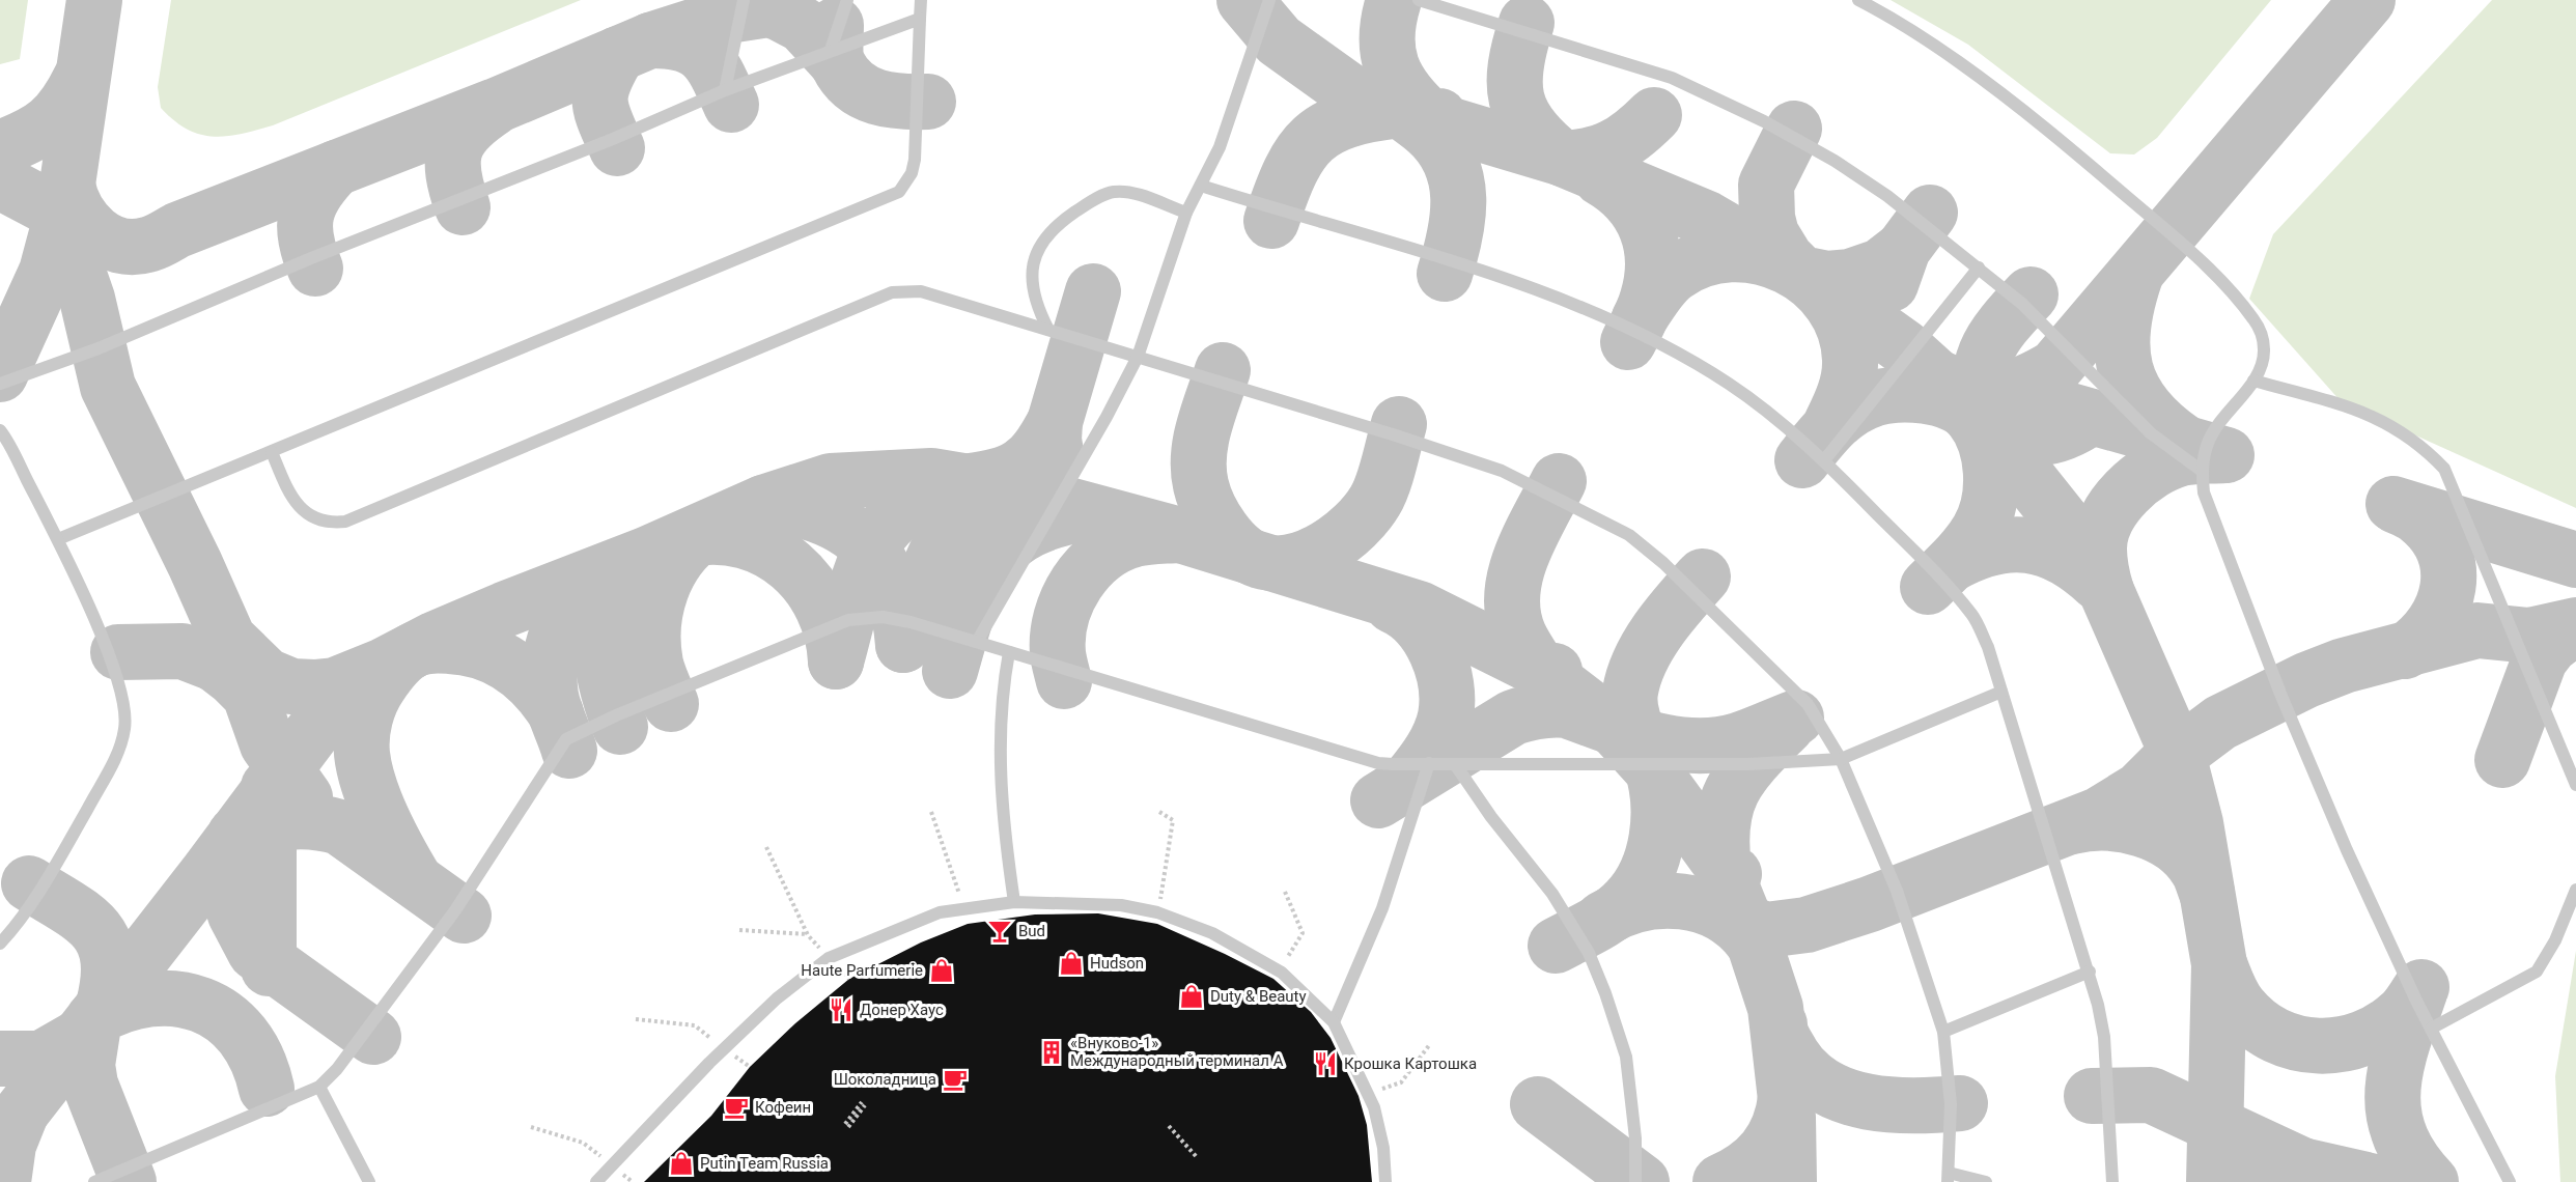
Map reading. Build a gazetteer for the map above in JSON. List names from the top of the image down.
{
  "places": {
    "bar": ["Bud"],
    "shop": [
      "Hudson",
      "Haute Parfumerie",
      "Duty & Beauty",
      "Putin Team Russia"
    ],
    "restaurant": ["Донер Хаус", "Крошка Картошка"],
    "building": ["«Внуково-1» Международный терминал А"],
    "cafe": ["Шоколадница", "Кофеин"]
  }
}
